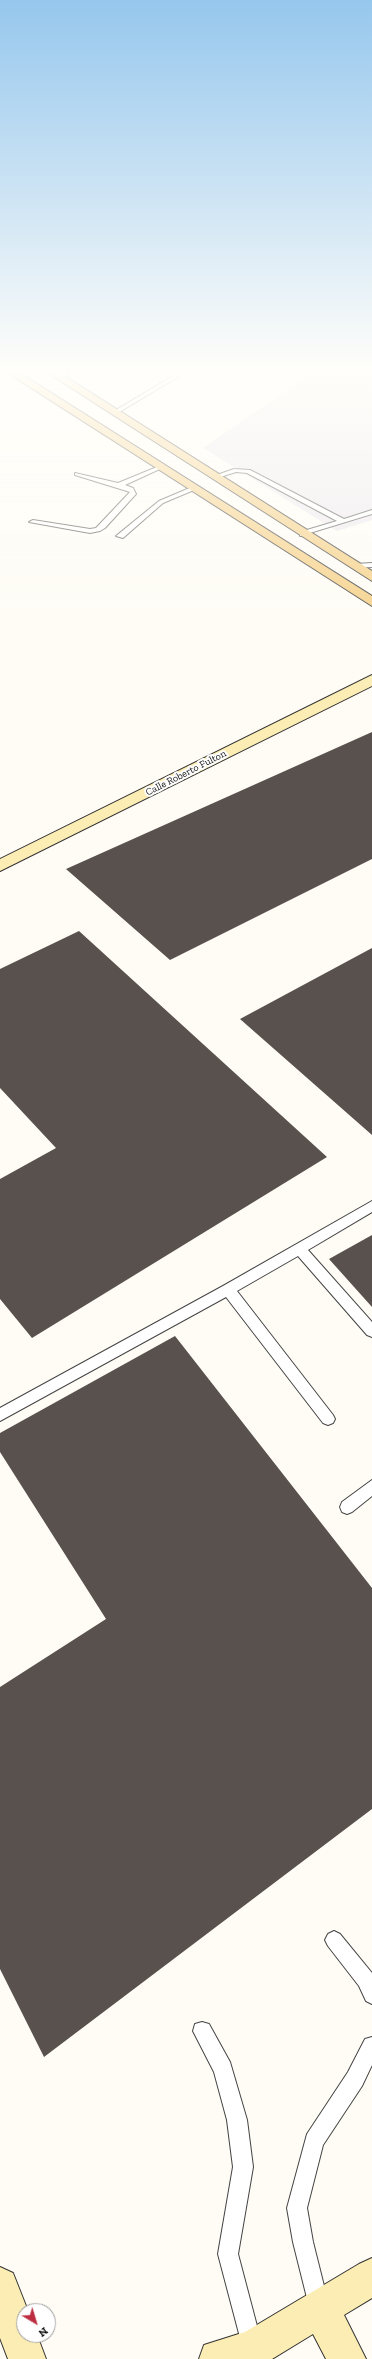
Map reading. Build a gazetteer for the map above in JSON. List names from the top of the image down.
{
  "streets": {
    "main road": ["Calle Roberto Fulton"]
  },
  "north": "bottom right"
}
